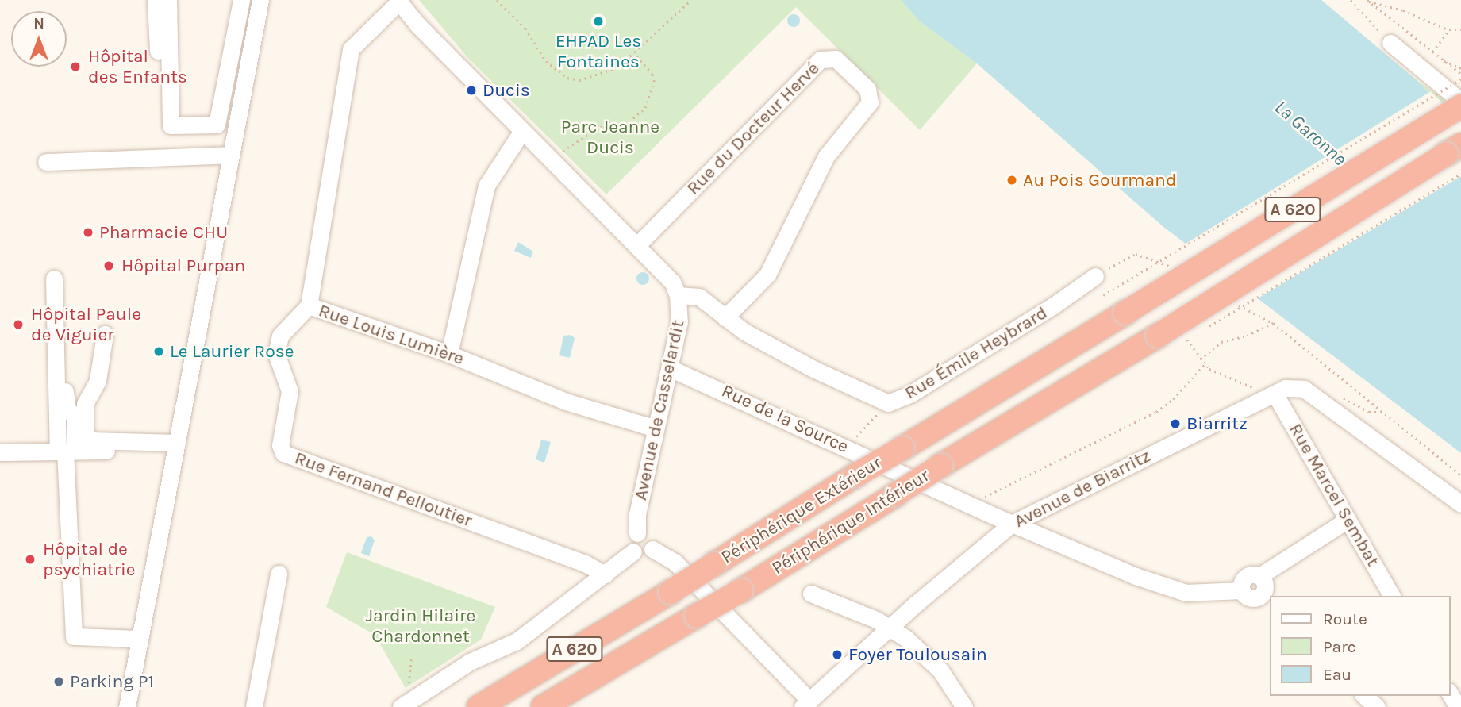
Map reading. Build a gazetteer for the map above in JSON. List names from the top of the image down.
{
  "streets": {
    "highway": ["A 620", "Périphérique Extérieur", "Périphérique Intérieur"],
    "street": [
      "Rue du Docteur Hervé",
      "Rue Louis Lumière",
      "Rue Émile Heybrard",
      "Avenue de Casselardit",
      "Rue de la Source",
      "Avenue de Biarritz",
      "Rue Fernand Pelloutier",
      "Rue Marcel Sembat"
    ]
  },
  "crossings": [
    ["Rue du Docteur Hervé", "Rue Émile Heybrard"],
    ["Rue du Docteur Hervé", "Avenue de Casselardit"],
    ["Rue Louis Lumière", "Avenue de Casselardit"],
    ["Rue Louis Lumière", "Rue Fernand Pelloutier"],
    ["Rue Émile Heybrard", "Avenue de Casselardit"],
    ["Avenue de Casselardit", "Rue de la Source"],
    ["Rue de la Source", "Avenue de Biarritz"],
    ["Avenue de Biarritz", "Rue Marcel Sembat"]
  ],
  "water": ["La Garonne"],
  "parks": ["Parc Jeanne Ducis", "Jardin Hilaire Chardonnet"],
  "places": [
    "EHPAD Les Fontaines",
    "Hôpital des Enfants",
    "Ducis",
    "Au Pois Gourmand",
    "Pharmacie CHU",
    "Hôpital Purpan",
    "Hôpital Paule de Viguier",
    "Le Laurier Rose",
    "Biarritz",
    "Hôpital de psychiatrie",
    "Foyer Toulousain",
    "Parking P1"
  ],
  "legend": ["Route", "Parc", "Eau"],
  "north": "top"
}
